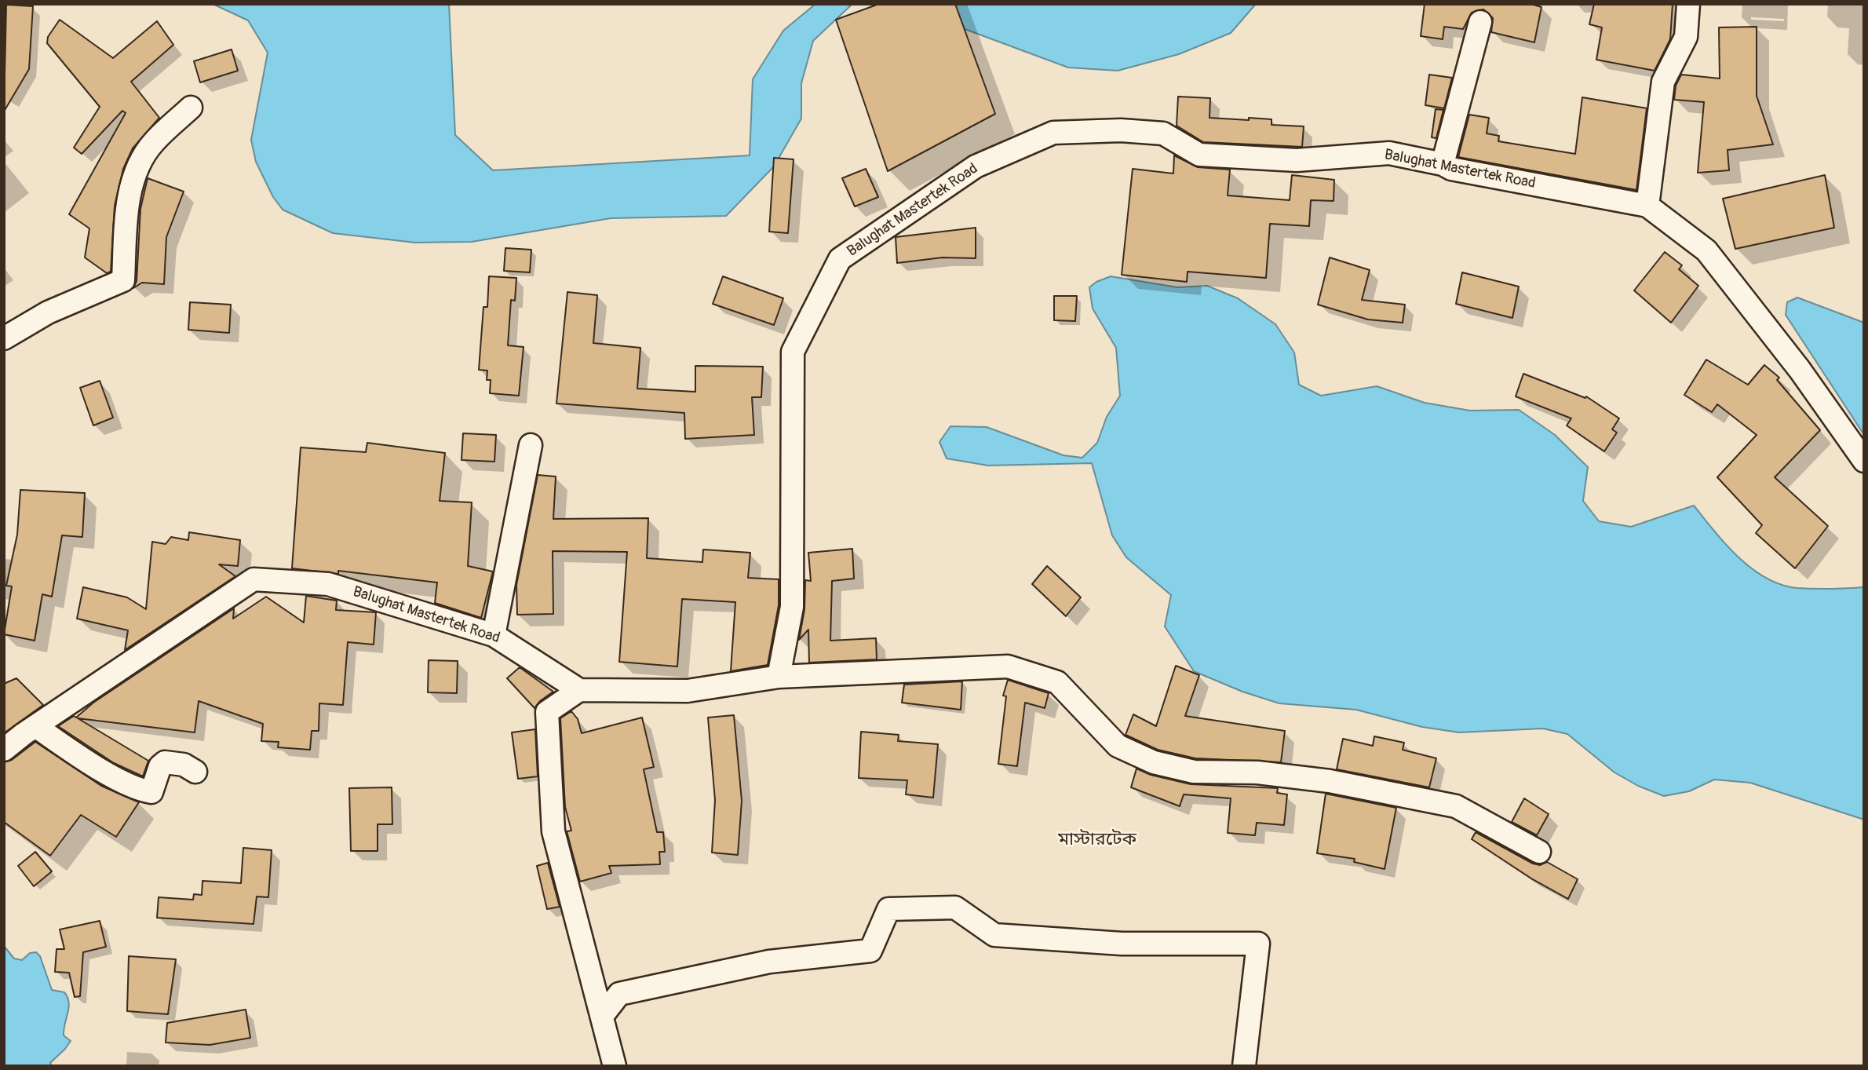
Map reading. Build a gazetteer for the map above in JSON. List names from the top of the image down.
{
  "streets": {
    "street": ["Balughat Mastertek Road"]
  },
  "districts": ["মাস্টারটেক"]
}
